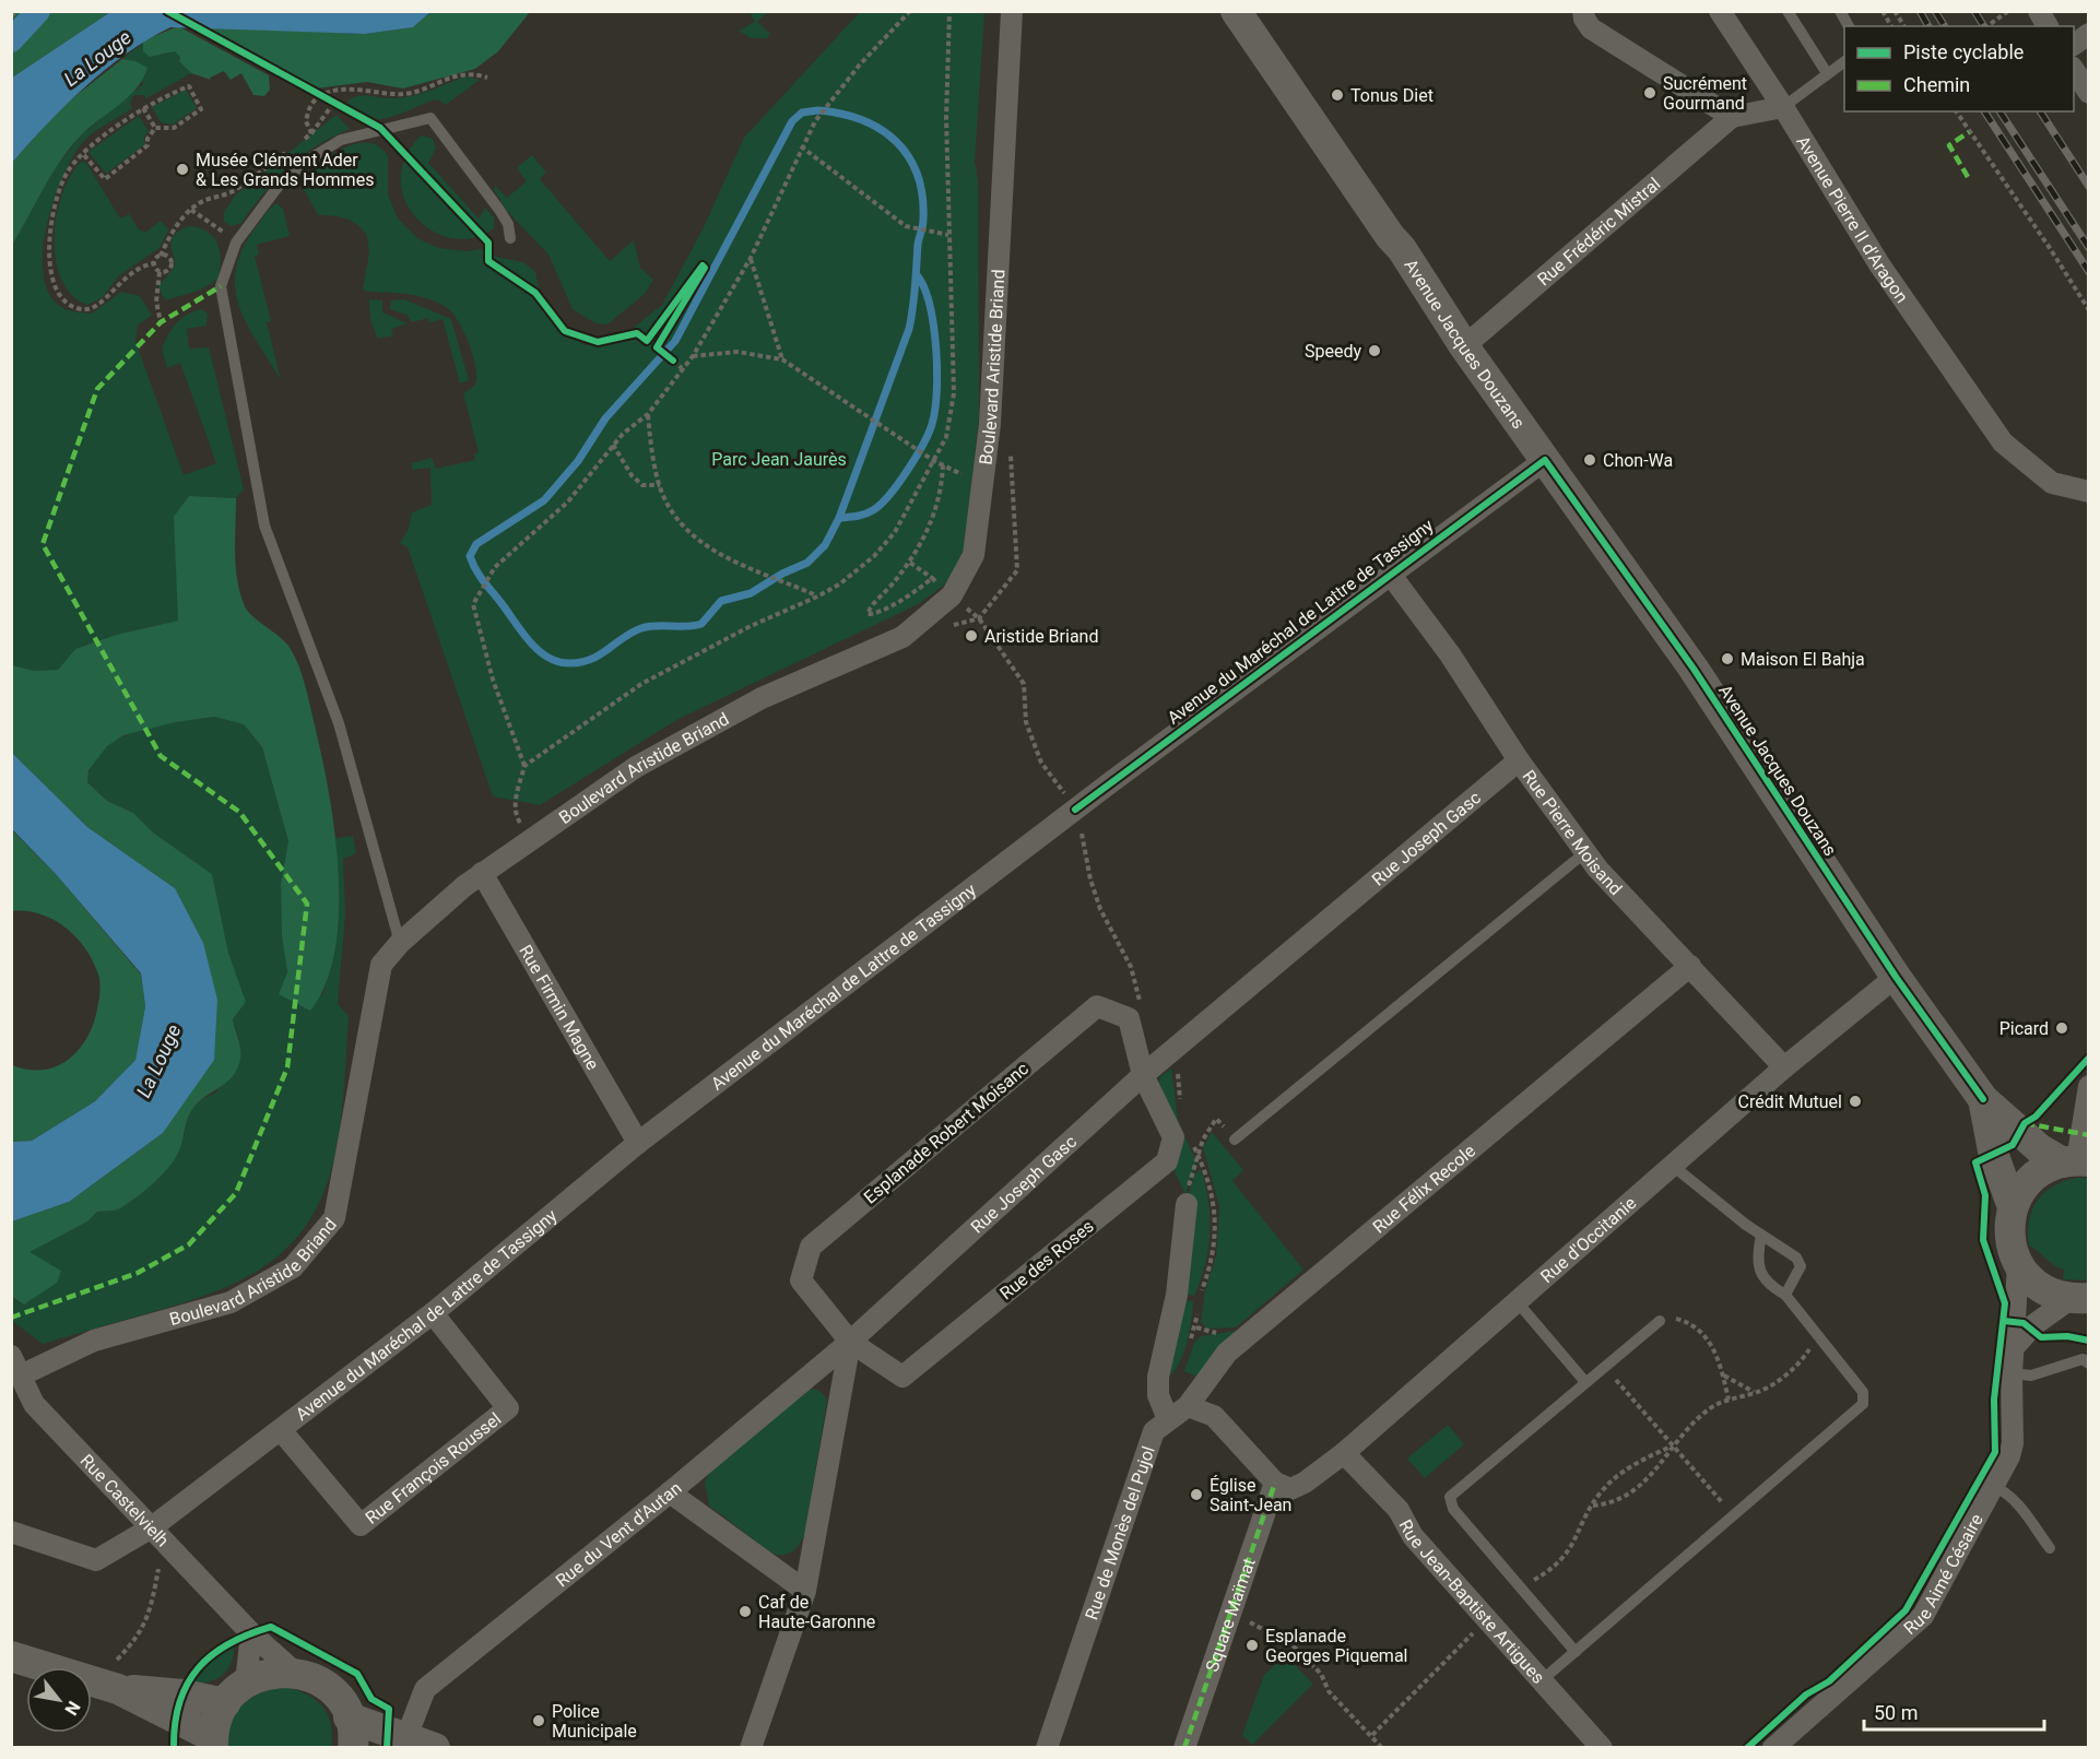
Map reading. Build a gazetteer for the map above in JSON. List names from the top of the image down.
{
  "streets": {
    "main road": ["Avenue Jacques Douzans"],
    "street": [
      "Avenue Pierre II d'Aragon",
      "Rue Frédéric Mistral",
      "Boulevard Aristide Briand",
      "Avenue du Maréchal de Lattre de Tassigny",
      "Rue Pierre Moisand",
      "Rue Joseph Gasc",
      "Rue Firmin Magne",
      "Esplanade Robert Moisanc",
      "Rue Félix Recole",
      "Rue d'Occitanie",
      "Rue des Roses",
      "Rue François Roussel",
      "Rue Castelvielh",
      "Rue du Vent d'Autan",
      "Rue de Monès del Pujol",
      "Rue Aimé Césaire",
      "Rue Jean-Baptiste Artigues",
      "Square Maïmat"
    ]
  },
  "crossings": [
    ["Rue Frédéric Mistral", "Avenue Jacques Douzans"],
    ["Avenue Jacques Douzans", "Avenue du Maréchal de Lattre de Tassigny"],
    ["Avenue Jacques Douzans", "Rue d'Occitanie"],
    ["Boulevard Aristide Briand", "Rue Firmin Magne"],
    ["Boulevard Aristide Briand", "Rue Castelvielh"],
    ["Avenue du Maréchal de Lattre de Tassigny", "Rue Pierre Moisand"],
    ["Avenue du Maréchal de Lattre de Tassigny", "Rue Firmin Magne"],
    ["Avenue du Maréchal de Lattre de Tassigny", "Rue François Roussel"],
    ["Avenue du Maréchal de Lattre de Tassigny", "Rue Castelvielh"],
    ["Rue Pierre Moisand", "Rue Joseph Gasc"],
    ["Rue Pierre Moisand", "Rue Félix Recole"],
    ["Rue Pierre Moisand", "Rue d'Occitanie"],
    ["Rue Joseph Gasc", "Esplanade Robert Moisanc"],
    ["Rue Joseph Gasc", "Rue des Roses"],
    ["Rue Joseph Gasc", "Rue du Vent d'Autan"],
    ["Esplanade Robert Moisanc", "Rue des Roses"],
    ["Esplanade Robert Moisanc", "Rue du Vent d'Autan"],
    ["Rue Félix Recole", "Rue de Monès del Pujol"],
    ["Rue d'Occitanie", "Rue Jean-Baptiste Artigues"],
    ["Rue d'Occitanie", "Square Maïmat"],
    ["Rue des Roses", "Rue du Vent d'Autan"]
  ],
  "water": ["La Louge"],
  "parks": ["Parc Jean Jaurès"],
  "places": [
    "Sucrément Gourmand",
    "Tonus Diet",
    "Musée Clément Ader & Les Grands Hommes",
    "Speedy",
    "Chon-Wa",
    "Aristide Briand",
    "Maison El Bahja",
    "Picard",
    "Crédit Mutuel",
    "Église Saint-Jean",
    "Caf de Haute-Garonne",
    "Esplanade Georges Piquemal",
    "Police Municipale"
  ],
  "legend": ["Piste cyclable", "Chemin"],
  "scale_bar": "50 m",
  "north": "bottom right"
}
